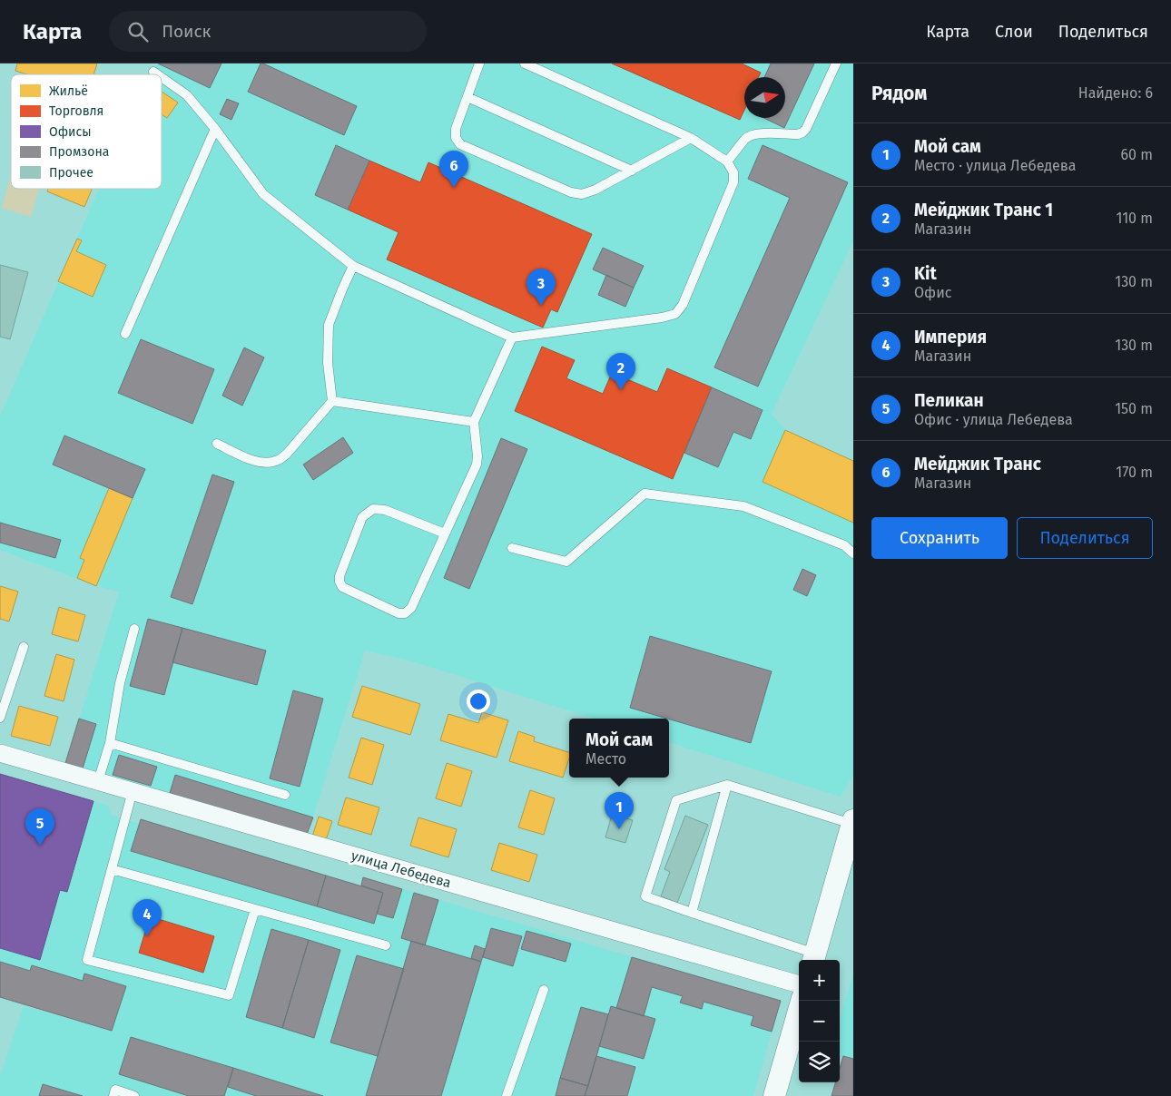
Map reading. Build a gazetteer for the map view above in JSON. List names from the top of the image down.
{
  "streets": {
    "street": ["улица Лебедева"]
  },
  "legend": [
    "Жильё",
    "Торговля",
    "Офисы",
    "Промзона",
    "Прочее"
  ],
  "north": "right",
  "page": {
    "header": "Карта",
    "search": "Поиск",
    "nav": ["Карта", "Слои", "Поделиться"],
    "heading": ["Рядом", "Найдено: 6"],
    "list": [
      {
        "mark": "1",
        "name": "Мой сам",
        "note": "Место · улица Лебедева",
        "value": "60 m"
      },
      {
        "mark": "2",
        "name": "Мейджик Транс 1",
        "note": "Магазин",
        "value": "110 m"
      },
      {
        "mark": "3",
        "name": "Kit",
        "note": "Офис",
        "value": "130 m"
      },
      {
        "mark": "4",
        "name": "Империя",
        "note": "Магазин",
        "value": "130 m"
      },
      {
        "mark": "5",
        "name": "Пеликан",
        "note": "Офис · улица Лебедева",
        "value": "150 m"
      },
      {
        "mark": "6",
        "name": "Мейджик Транс",
        "note": "Магазин",
        "value": "170 m"
      }
    ],
    "pins": [
      "6",
      "3",
      "2",
      "1",
      "5",
      "4"
    ],
    "buttons": ["Сохранить", "Поделиться"],
    "popup": ["Мой сам", "Место"],
    "map_buttons": ["+", "−"]
  }
}
